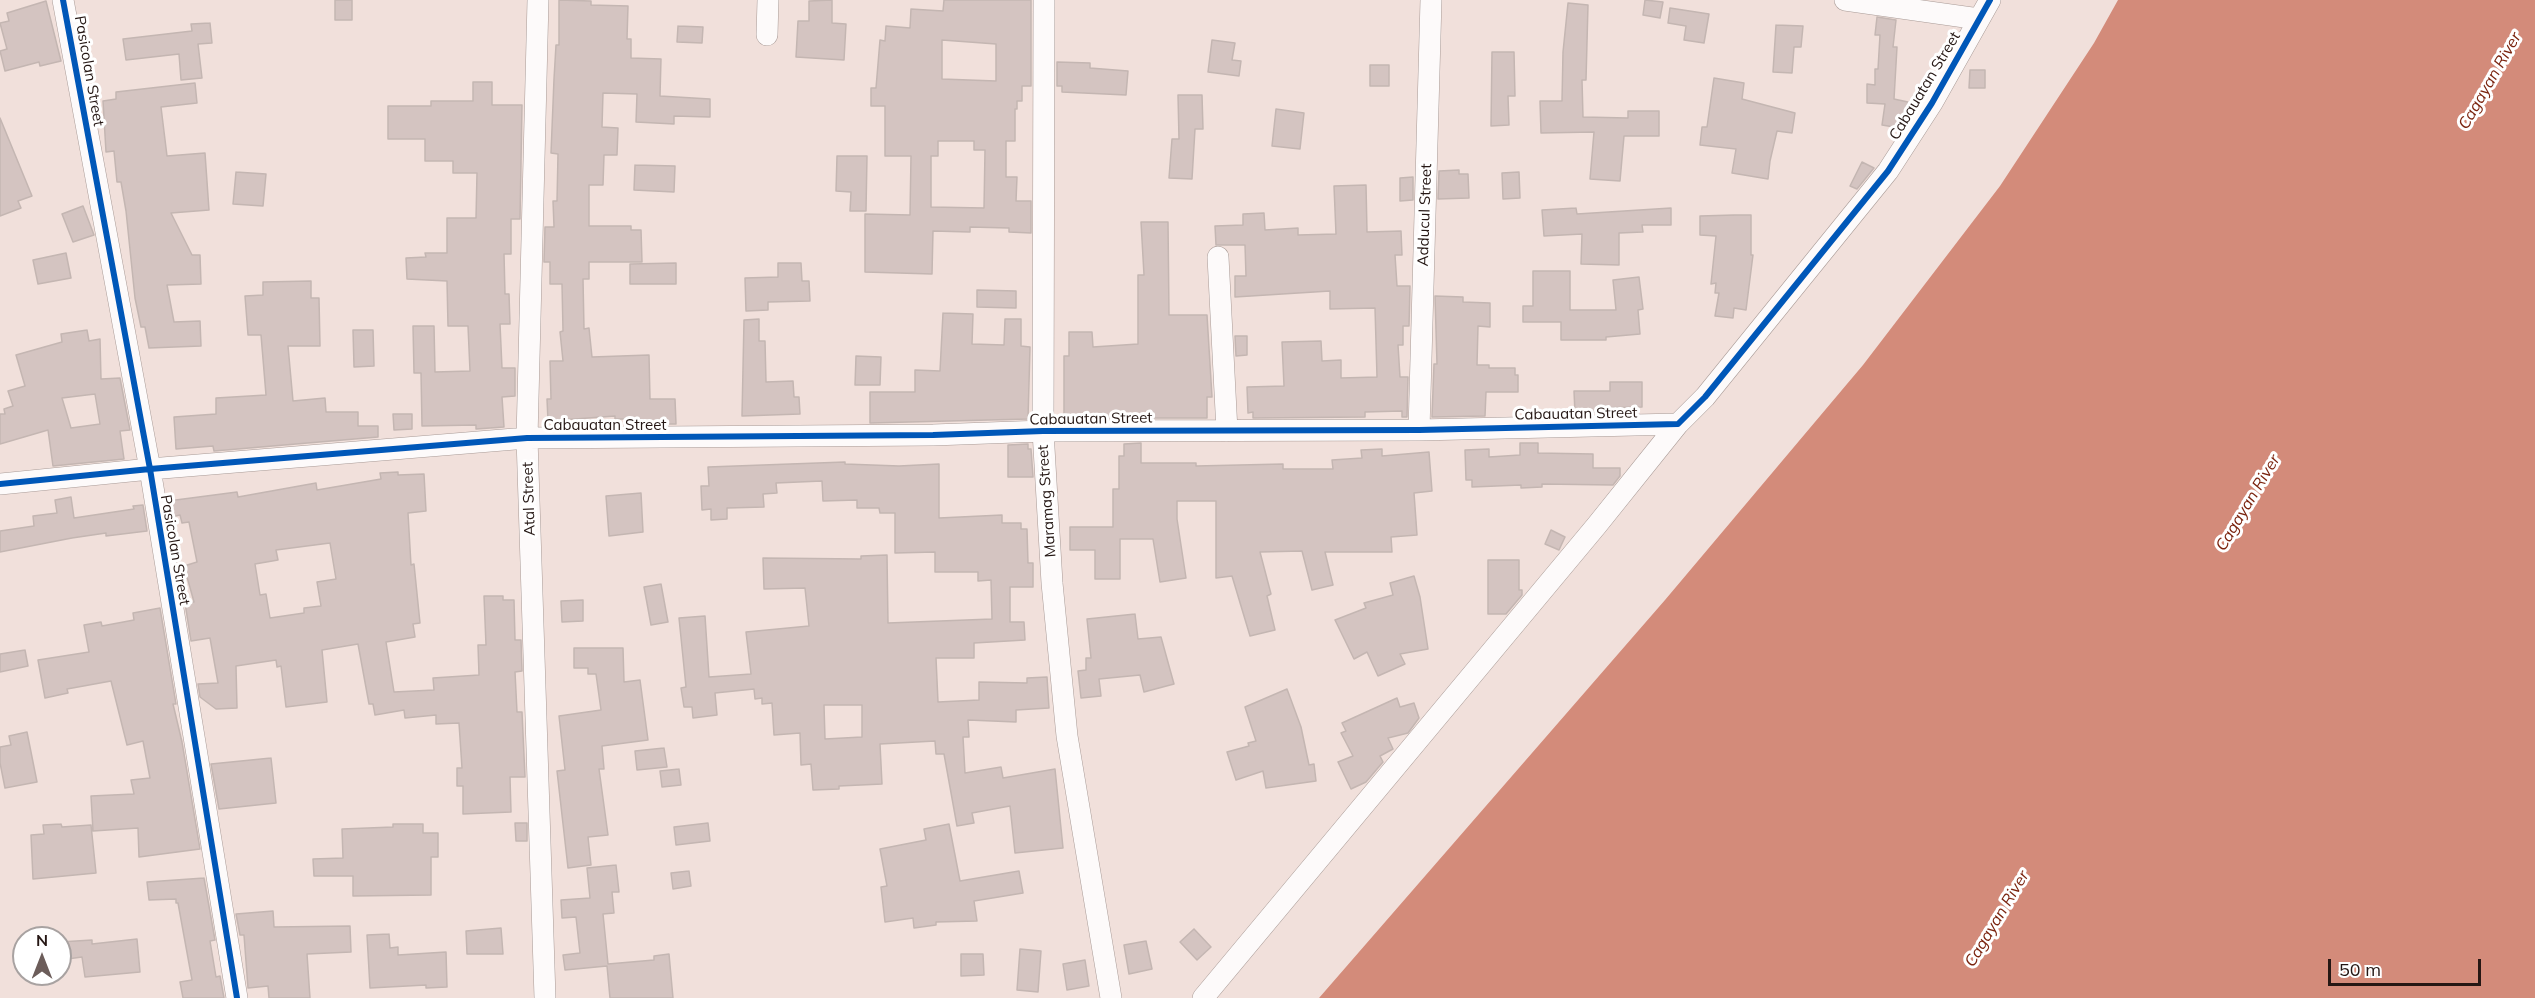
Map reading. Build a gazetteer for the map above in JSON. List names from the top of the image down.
{
  "streets": {
    "street": [
      "Pasicolan Street",
      "Cabauatan Street",
      "Adducul Street",
      "Atal Street",
      "Maramag Street"
    ]
  },
  "crossings": [
    ["Pasicolan Street", "Cabauatan Street"],
    ["Cabauatan Street", "Adducul Street"],
    ["Cabauatan Street", "Atal Street"],
    ["Cabauatan Street", "Maramag Street"]
  ],
  "water": ["Cagayan River"],
  "scale_bar": "50 m",
  "north": "top"
}
